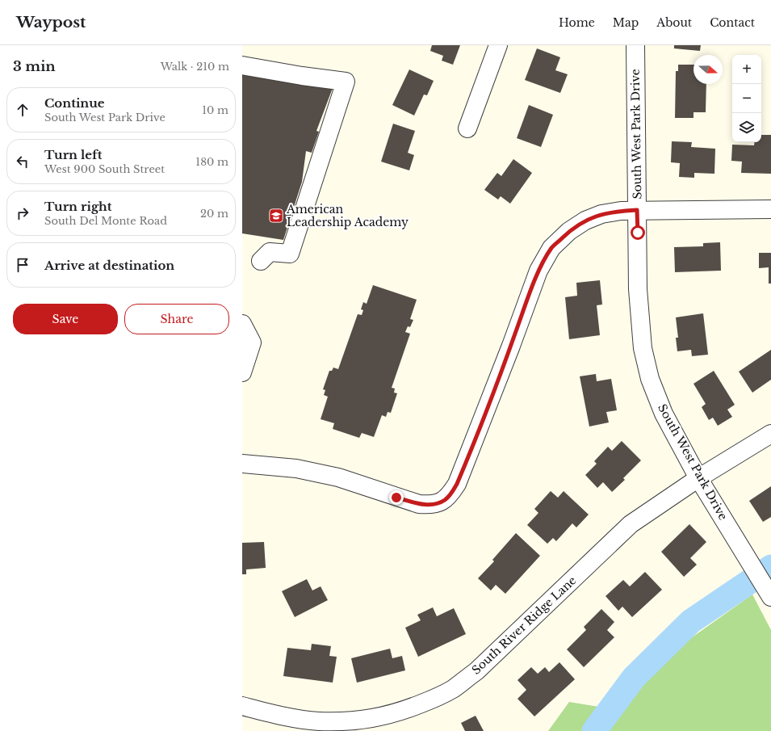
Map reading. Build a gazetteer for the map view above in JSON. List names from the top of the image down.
{
  "streets": {
    "street": ["South West Park Drive", "South River Ridge Lane"]
  },
  "crossings": [
    ["South West Park Drive", "South River Ridge Lane"]
  ],
  "places": {
    "school or university": ["American Leadership Academy"]
  },
  "north": "right",
  "page": {
    "header": "Waypost",
    "nav": [
      "Home",
      "Map",
      "About",
      "Contact"
    ],
    "heading": ["3 min", "Walk · 210 m"],
    "map_buttons": ["+", "−"],
    "list": [
      ["Continue", "South West Park Drive", "10 m"],
      ["Turn left", "West 900 South Street", "180 m"],
      ["Turn right", "South Del Monte Road", "20 m"],
      "Arrive at destination"
    ],
    "buttons": ["Save", "Share"]
  }
}
